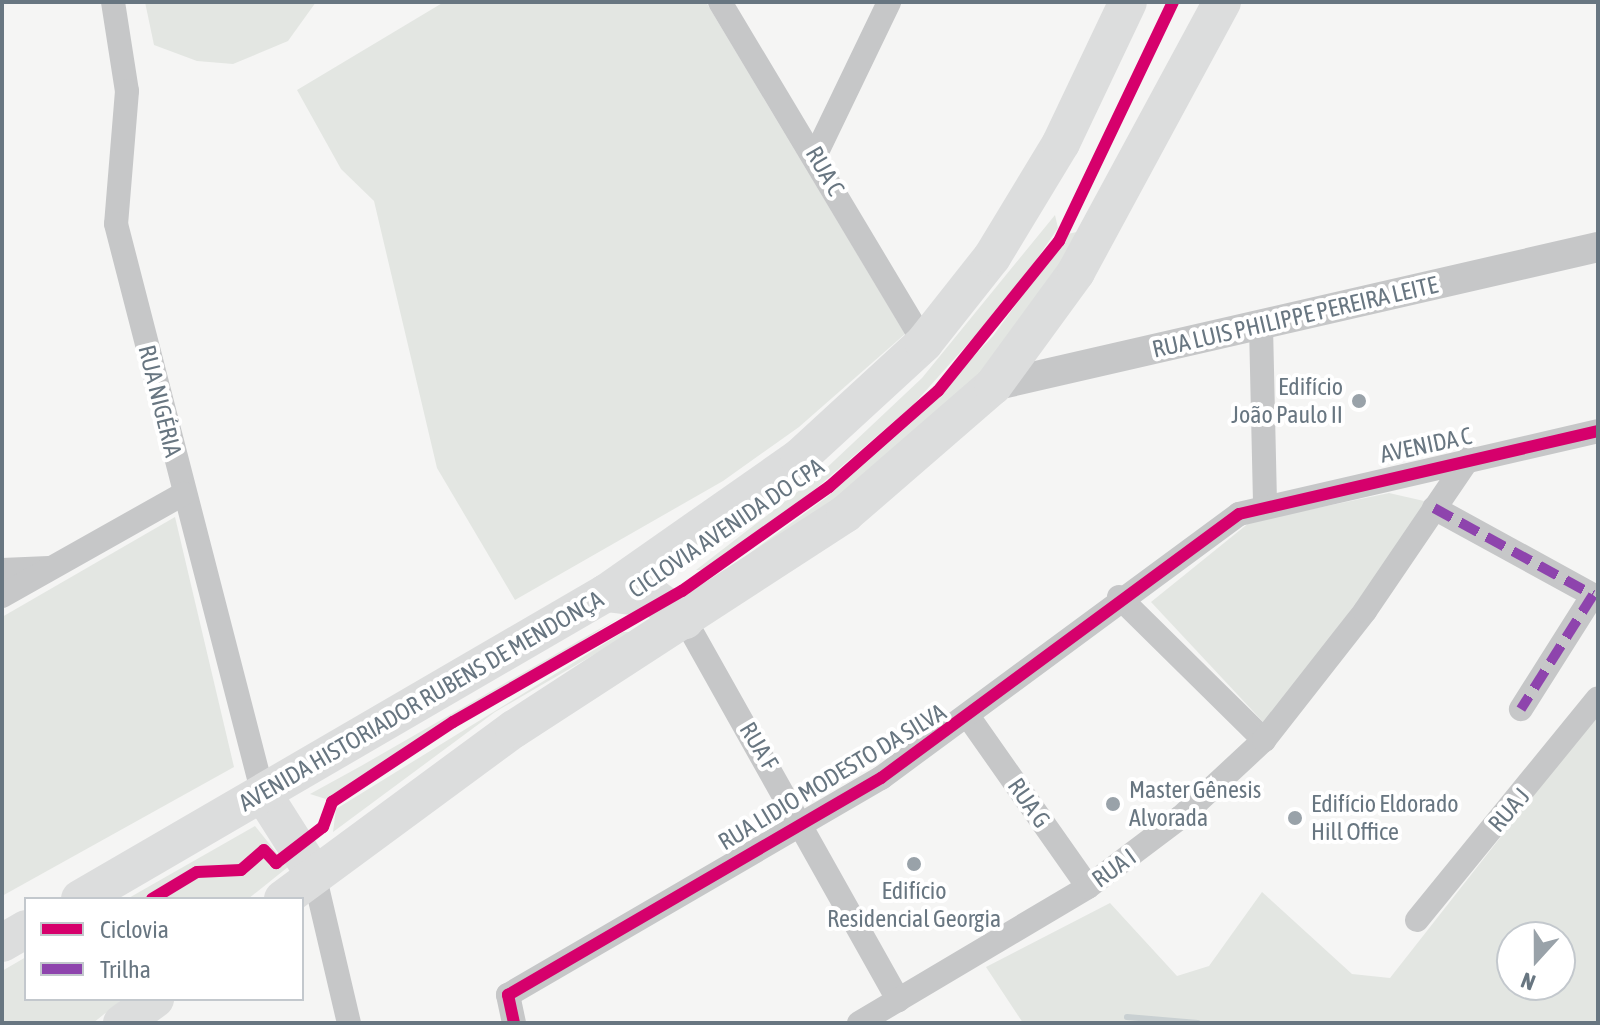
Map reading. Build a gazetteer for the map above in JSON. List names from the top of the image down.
{
  "streets": {
    "main road": ["AVENIDA HISTORIADOR RUBENS DE MENDONÇA"],
    "street": [
      "RUA C",
      "RUA LUIS PHILIPPE PEREIRA LEITE",
      "RUA NIGÉRIA",
      "AVENIDA C",
      "RUA F",
      "RUA LIDIO MODESTO DA SILVA",
      "RUA G",
      "RUA J",
      "RUA I"
    ],
    "cycle path": ["CICLOVIA AVENIDA DO CPA"]
  },
  "crossings": [
    ["RUA C", "AVENIDA HISTORIADOR RUBENS DE MENDONÇA"],
    ["RUA NIGÉRIA", "AVENIDA HISTORIADOR RUBENS DE MENDONÇA"],
    ["AVENIDA C", "RUA LIDIO MODESTO DA SILVA"],
    ["AVENIDA C", "RUA I"],
    ["RUA F", "RUA LIDIO MODESTO DA SILVA"],
    ["RUA F", "RUA I"],
    ["RUA LIDIO MODESTO DA SILVA", "RUA G"],
    ["RUA G", "RUA I"]
  ],
  "places": [
    "Edifício João Paulo II",
    "Master Gênesis Alvorada",
    "Edifício Eldorado Hill Office",
    "Edifício Residencial Georgia"
  ],
  "legend": ["Ciclovia", "Trilha"],
  "north": "bottom"
}
